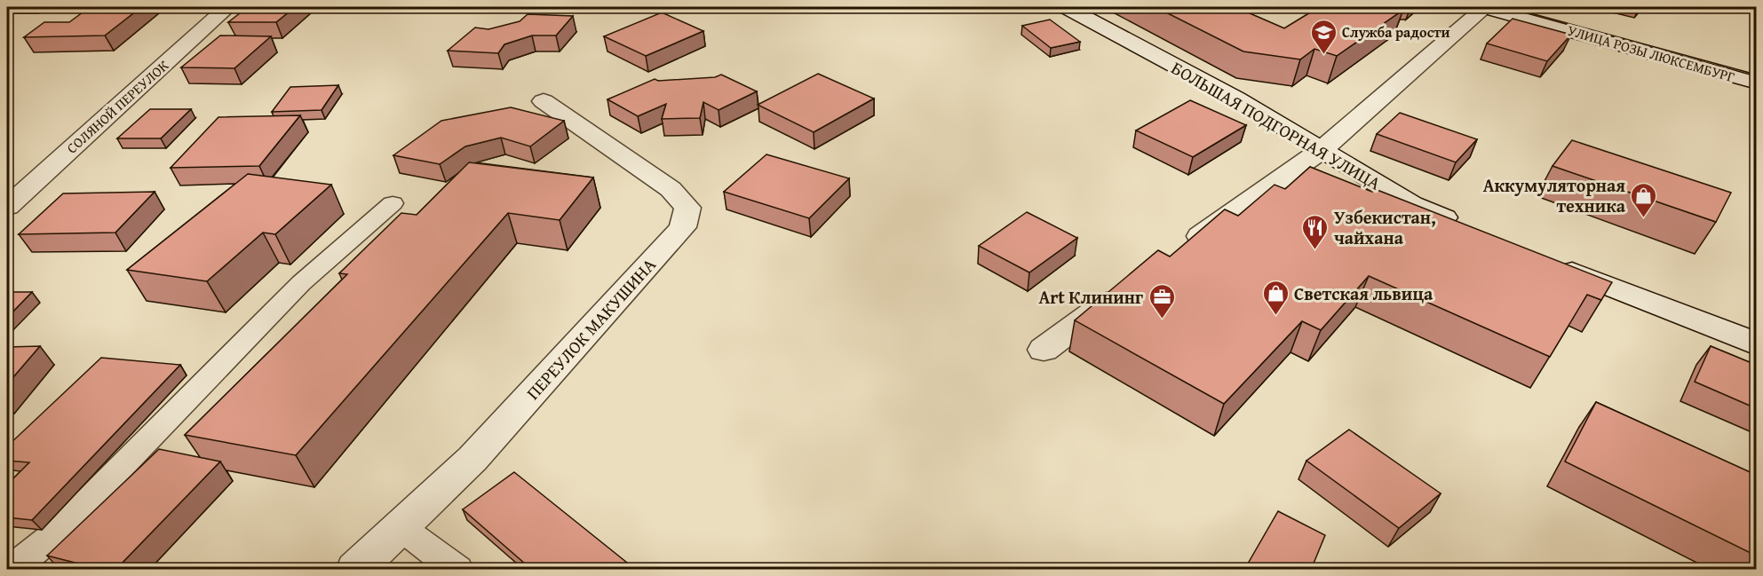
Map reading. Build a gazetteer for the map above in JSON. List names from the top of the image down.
{
  "streets": {
    "street": [
      "УЛИЦА РОЗЫ ЛЮКСЕМБУРГ",
      "СОЛЯНОЙ ПЕРЕУЛОК",
      "БОЛЬШАЯ ПОДГОРНАЯ УЛИЦА",
      "ПЕРЕУЛОК МАКУШИНА"
    ]
  },
  "places": {
    "school or university": ["Служба радости"],
    "shop": ["Аккумуляторная техника", "Светская львица"],
    "restaurant": ["Узбекистан, чайхана"],
    "office": ["Art Клининг"]
  }
}
